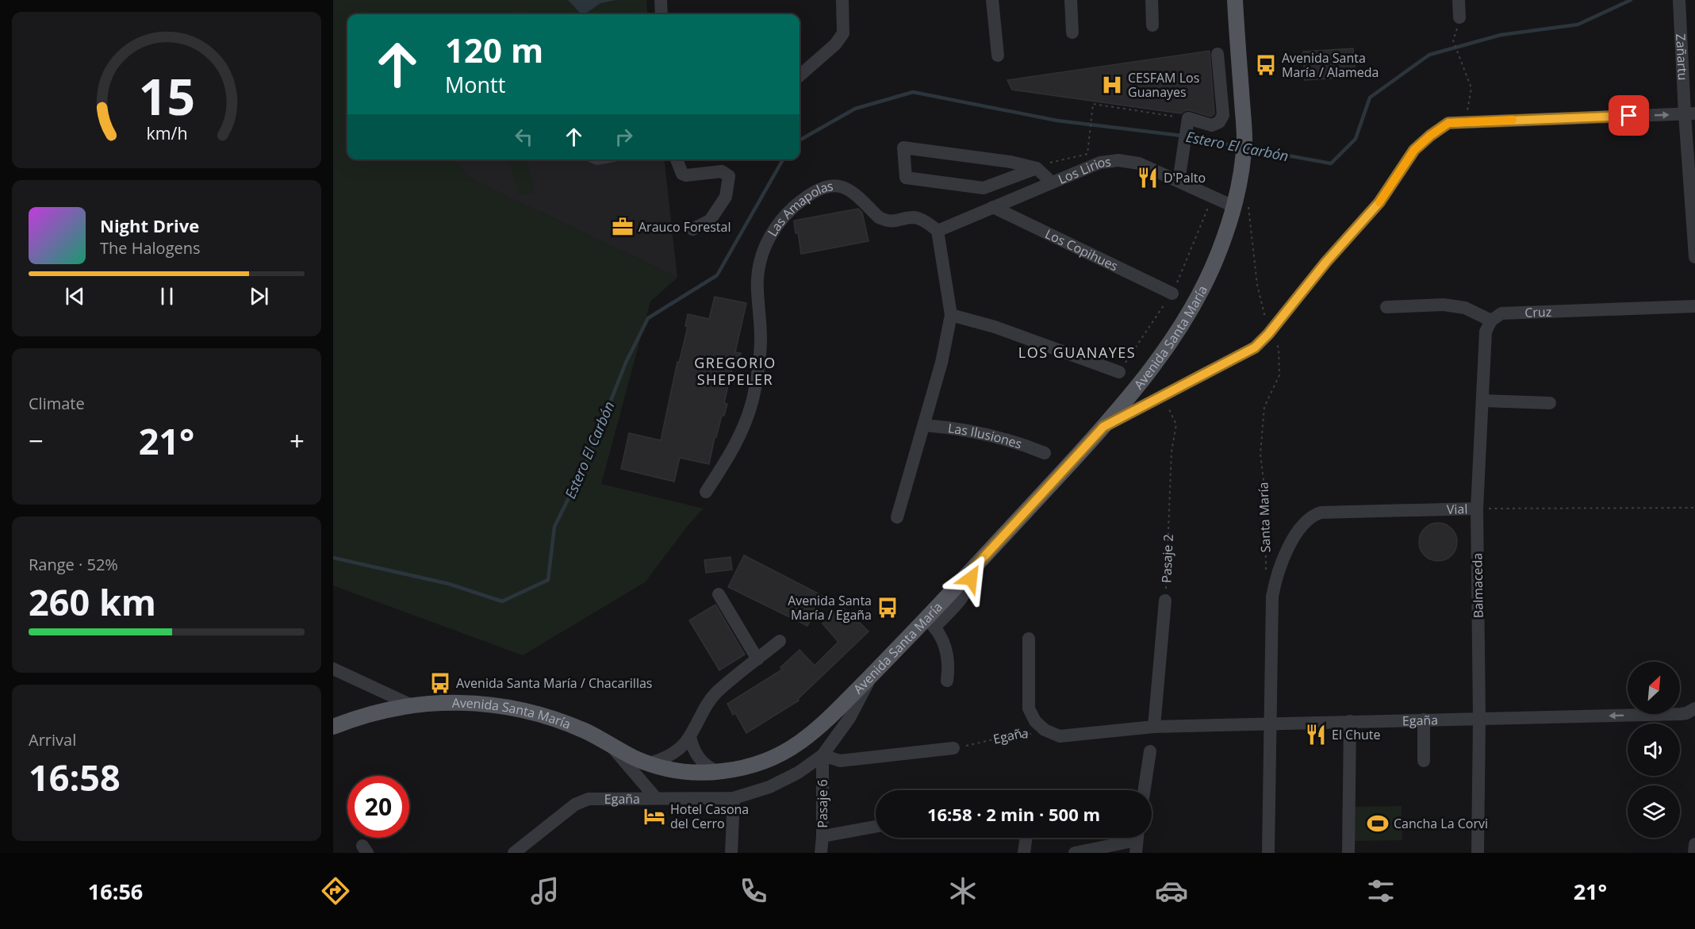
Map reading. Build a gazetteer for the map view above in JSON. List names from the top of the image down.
{
  "streets": {
    "main road": ["Avenida Santa María"],
    "street": [
      "Zañartu",
      "Los Lirios",
      "Las Amapolas",
      "Los Copihues",
      "Cruz",
      "Las Ilusiones",
      "Vial",
      "Pasaje 2",
      "Balmaceda",
      "Egaña",
      "Pasaje 6"
    ],
    "path": ["Santa María"]
  },
  "crossings": [
    ["Los Lirios", "Las Amapolas"],
    ["Los Lirios", "Los Copihues"],
    ["Los Lirios", "Avenida Santa María"],
    ["Los Lirios", "Santa María"],
    ["Cruz", "Balmaceda"],
    ["Avenida Santa María", "Santa María"],
    ["Avenida Santa María", "Egaña"],
    ["Vial", "Balmaceda"],
    ["Vial", "Egaña"],
    ["Pasaje 2", "Egaña"],
    ["Balmaceda", "Egaña"],
    ["Egaña", "Pasaje 6"]
  ],
  "districts": ["LOS GUANAYES", "GREGORIO SHEPELER"],
  "water": ["Estero El Carbón"],
  "places": {
    "bus stop": ["Avenida Santa María / Alameda", "Avenida Santa María / Egaña", "Avenida Santa María / Chacarillas"],
    "hospital": ["CESFAM Los Guanayes"],
    "restaurant": ["D'Palto", "El Chute"],
    "office": ["Arauco Forestal"],
    "hotel": ["Hotel Casona del Cerro"],
    "sports": ["Cancha La Corvi"]
  },
  "north": "top right",
  "page": {
    "turn": ["120 m", "Montt"],
    "song": ["Night Drive", "The Halogens"],
    "tile": [
      "Climate",
      ["Range · 52%", "260 km"],
      ["Arrival", "16:58"]
    ],
    "heat": ["−", "21°", "+"],
    "limit": "20",
    "trip": "16:58 · 2 min · 500 m",
    "tabs": ["16:56", "21°"],
    "gauge": ["15", "km/h"]
  }
}
